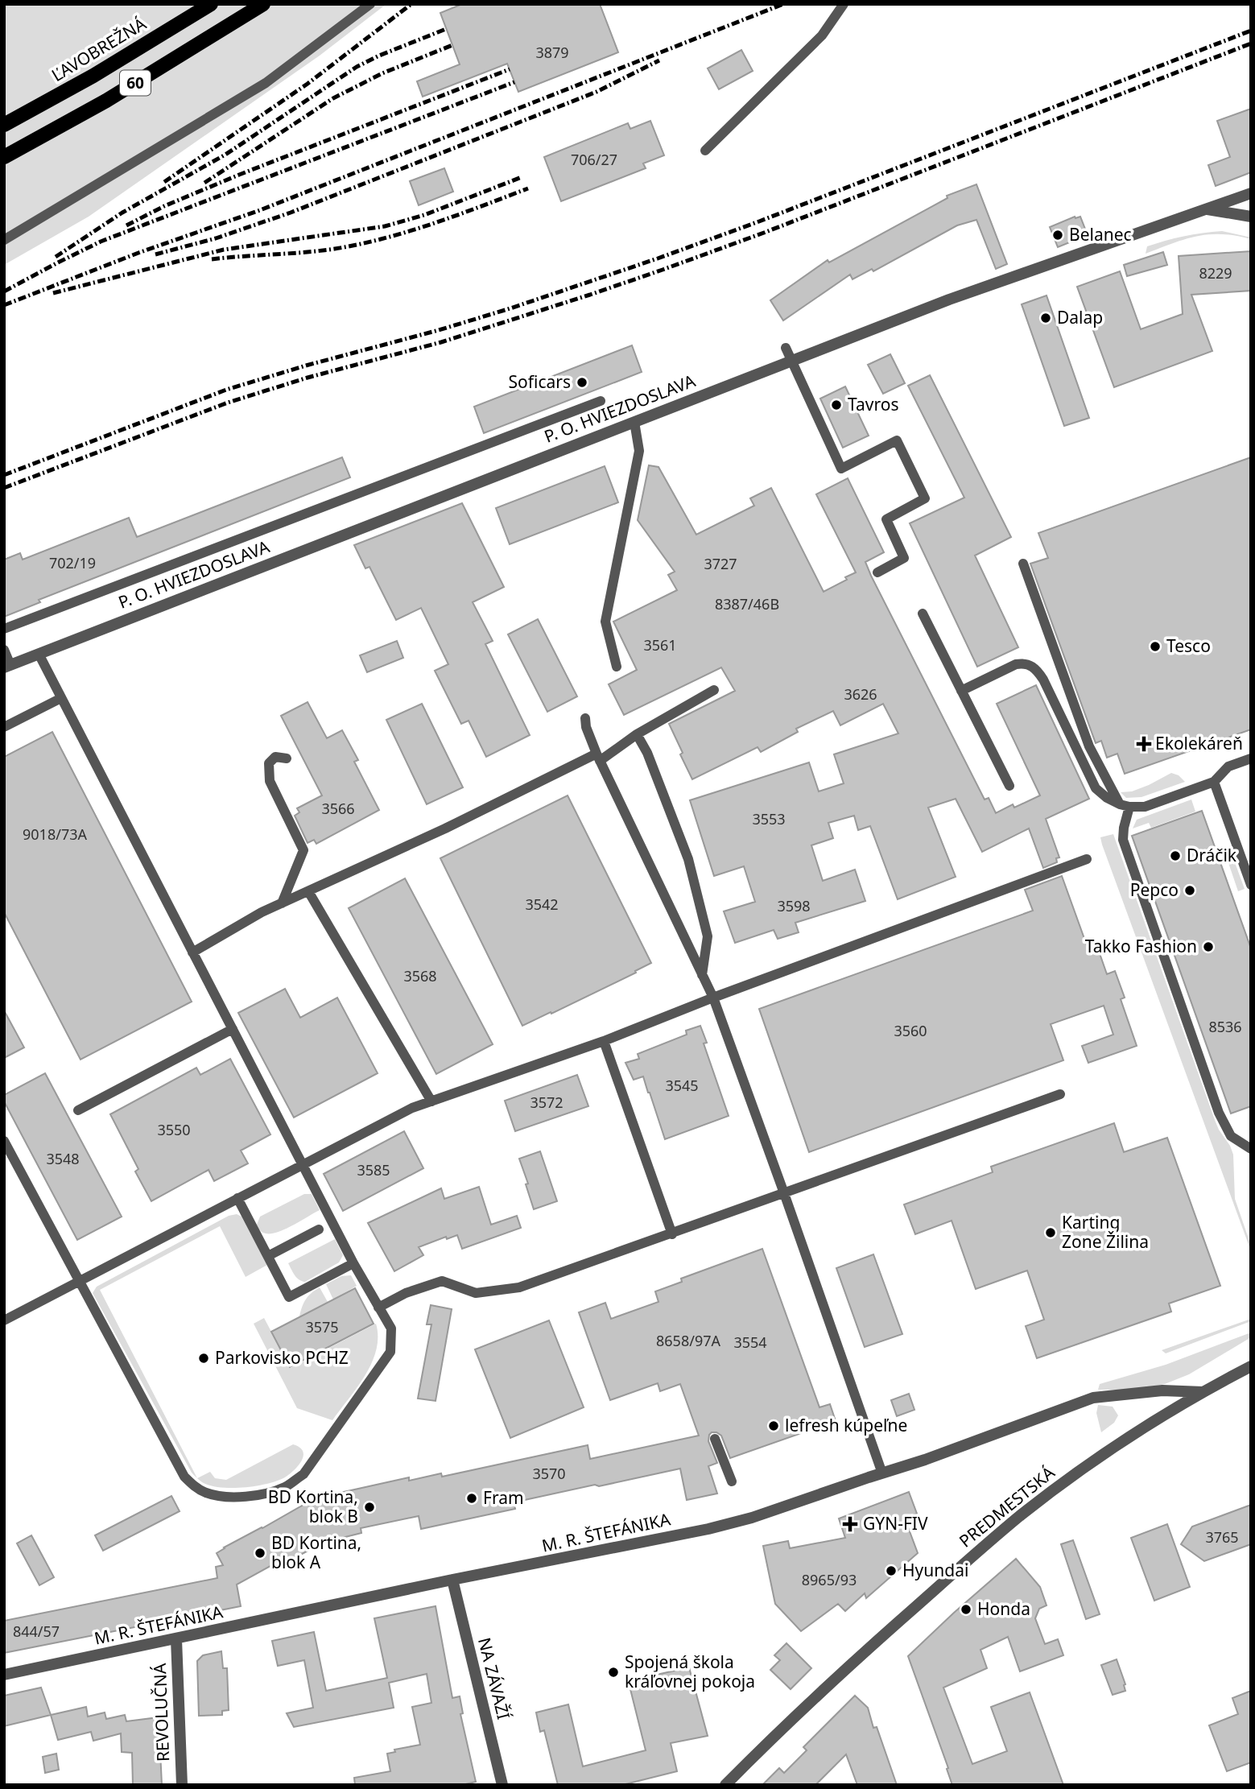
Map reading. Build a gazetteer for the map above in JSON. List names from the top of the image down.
{
  "streets": {
    "main road": ["ĽAVOBREŽNÁ", "60"],
    "street": [
      "P. O. HVIEZDOSLAVA",
      "PREDMESTSKÁ",
      "M. R. ŠTEFÁNIKA",
      "NA ZÁVAŽÍ",
      "REVOLUČNÁ"
    ]
  },
  "crossings": [
    ["PREDMESTSKÁ", "M. R. ŠTEFÁNIKA"],
    ["M. R. ŠTEFÁNIKA", "NA ZÁVAŽÍ"],
    ["M. R. ŠTEFÁNIKA", "REVOLUČNÁ"]
  ],
  "places": {
    "other": [
      "Belanec",
      "Dalap",
      "Soficars",
      "Tavros",
      "Tesco",
      "Dráčik",
      "Pepco",
      "Takko Fashion",
      "Karting Zone Žilina",
      "Parkovisko PCHZ",
      "lefresh kúpeľne",
      "Fram",
      "BD Kortina, blok B",
      "BD Kortina, blok A",
      "Hyundai",
      "Honda",
      "Spojená škola kráľovnej pokoja"
    ],
    "health": ["Ekolekáreň", "GYN-FIV"]
  },
  "house_numbers": [
    "3879",
    "706/27",
    "8229",
    "702/19",
    "3727",
    "8387/46B",
    "3561",
    "3626",
    "3566",
    "3553",
    "9018/73A",
    "3542",
    "3598",
    "3568",
    "8536",
    "3560",
    "3545",
    "3572",
    "3550",
    "3548",
    "3585",
    "3575",
    "8658/97A",
    "3554",
    "3570",
    "3765",
    "8965/93",
    "844/57"
  ]
}
